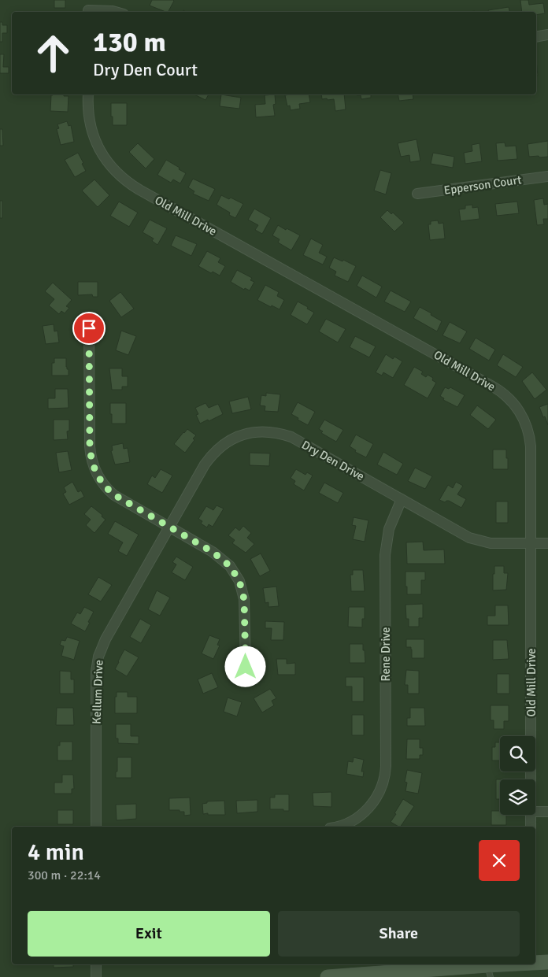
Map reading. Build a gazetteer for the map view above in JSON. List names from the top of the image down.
{
  "streets": {
    "street": [
      "Epperson Court",
      "Old Mill Drive",
      "Dry Den Drive",
      "Rene Drive",
      "Kellum Drive"
    ]
  },
  "crossings": [
    ["Old Mill Drive", "Dry Den Drive"],
    ["Dry Den Drive", "Rene Drive"],
    ["Dry Den Drive", "Kellum Drive"]
  ],
  "page": {
    "turn": ["130 m", "Dry Den Court"],
    "heading": ["4 min", "300 m · 22:14"],
    "buttons": ["Exit", "Share"]
  }
}
